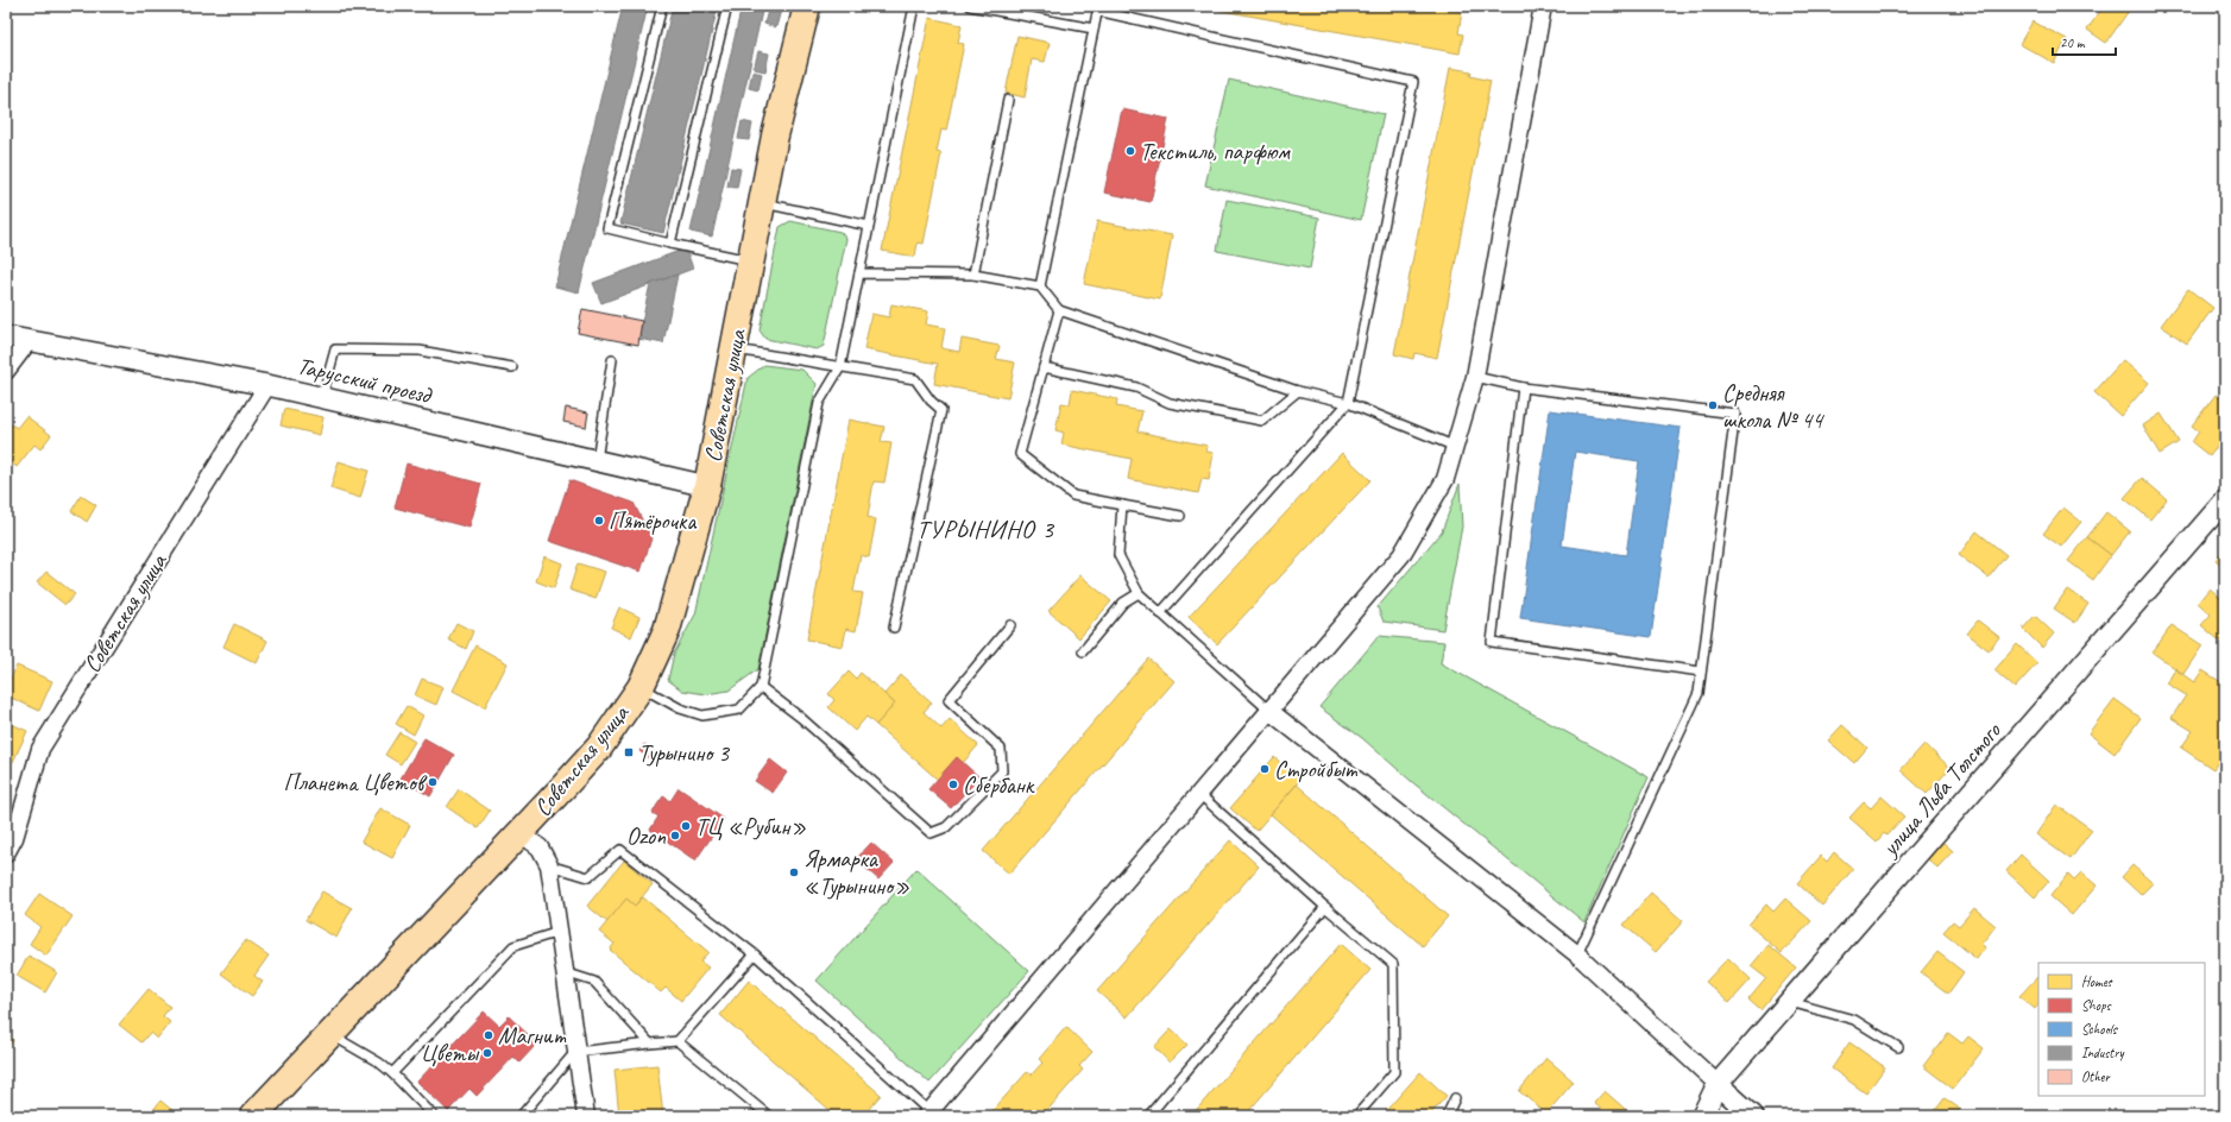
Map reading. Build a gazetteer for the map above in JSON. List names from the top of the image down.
{
  "streets": {
    "main road": ["Советская улица"],
    "street": ["Тарусский проезд", "улица Льва Толстого"]
  },
  "crossings": [
    ["Тарусский проезд", "Советская улица"]
  ],
  "districts": ["ТУРЫНИНО 3"],
  "places": {
    "other": [
      "Текстиль, парфюм",
      "Средняя школа № 44",
      "Пятёрочка",
      "Стройбыт",
      "Планета Цветов",
      "Сбербанк",
      "ТЦ «Рубин»",
      "Ozon",
      "Ярмарка «Турынино»",
      "Магнит",
      "Цветы"
    ],
    "transit": ["Турынино 3"]
  },
  "legend": [
    "Homes",
    "Shops",
    "Schools",
    "Industry",
    "Other"
  ],
  "scale_bar": "20 m"
}
